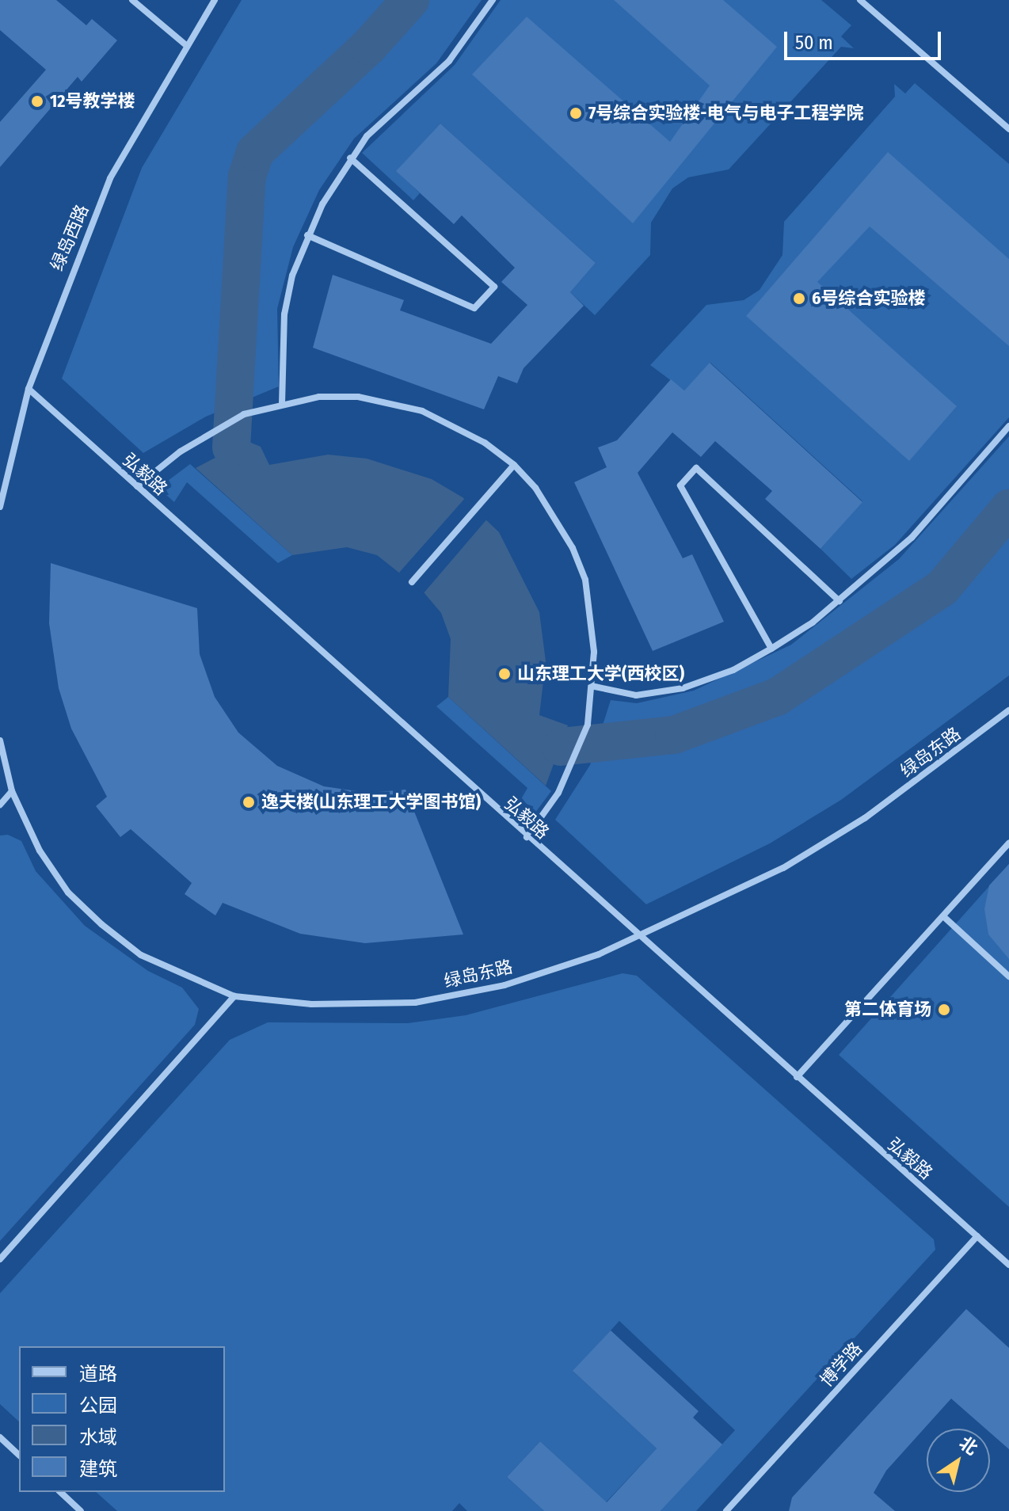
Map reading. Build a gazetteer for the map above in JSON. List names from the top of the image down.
{
  "streets": {
    "street": [
      "绿岛西路",
      "弘毅路",
      "绿岛东路",
      "博学路"
    ]
  },
  "crossings": [
    ["绿岛西路", "弘毅路"],
    ["弘毅路", "绿岛东路"],
    ["弘毅路", "博学路"]
  ],
  "places": [
    "12号教学楼",
    "7号综合实验楼-电气与电子工程学院",
    "6号综合实验楼",
    "山东理工大学(西校区)",
    "逸夫楼(山东理工大学图书馆)",
    "第二体育场"
  ],
  "legend": [
    "道路",
    "公园",
    "水域",
    "建筑"
  ],
  "scale_bar": "50 m",
  "north": "top right"
}
